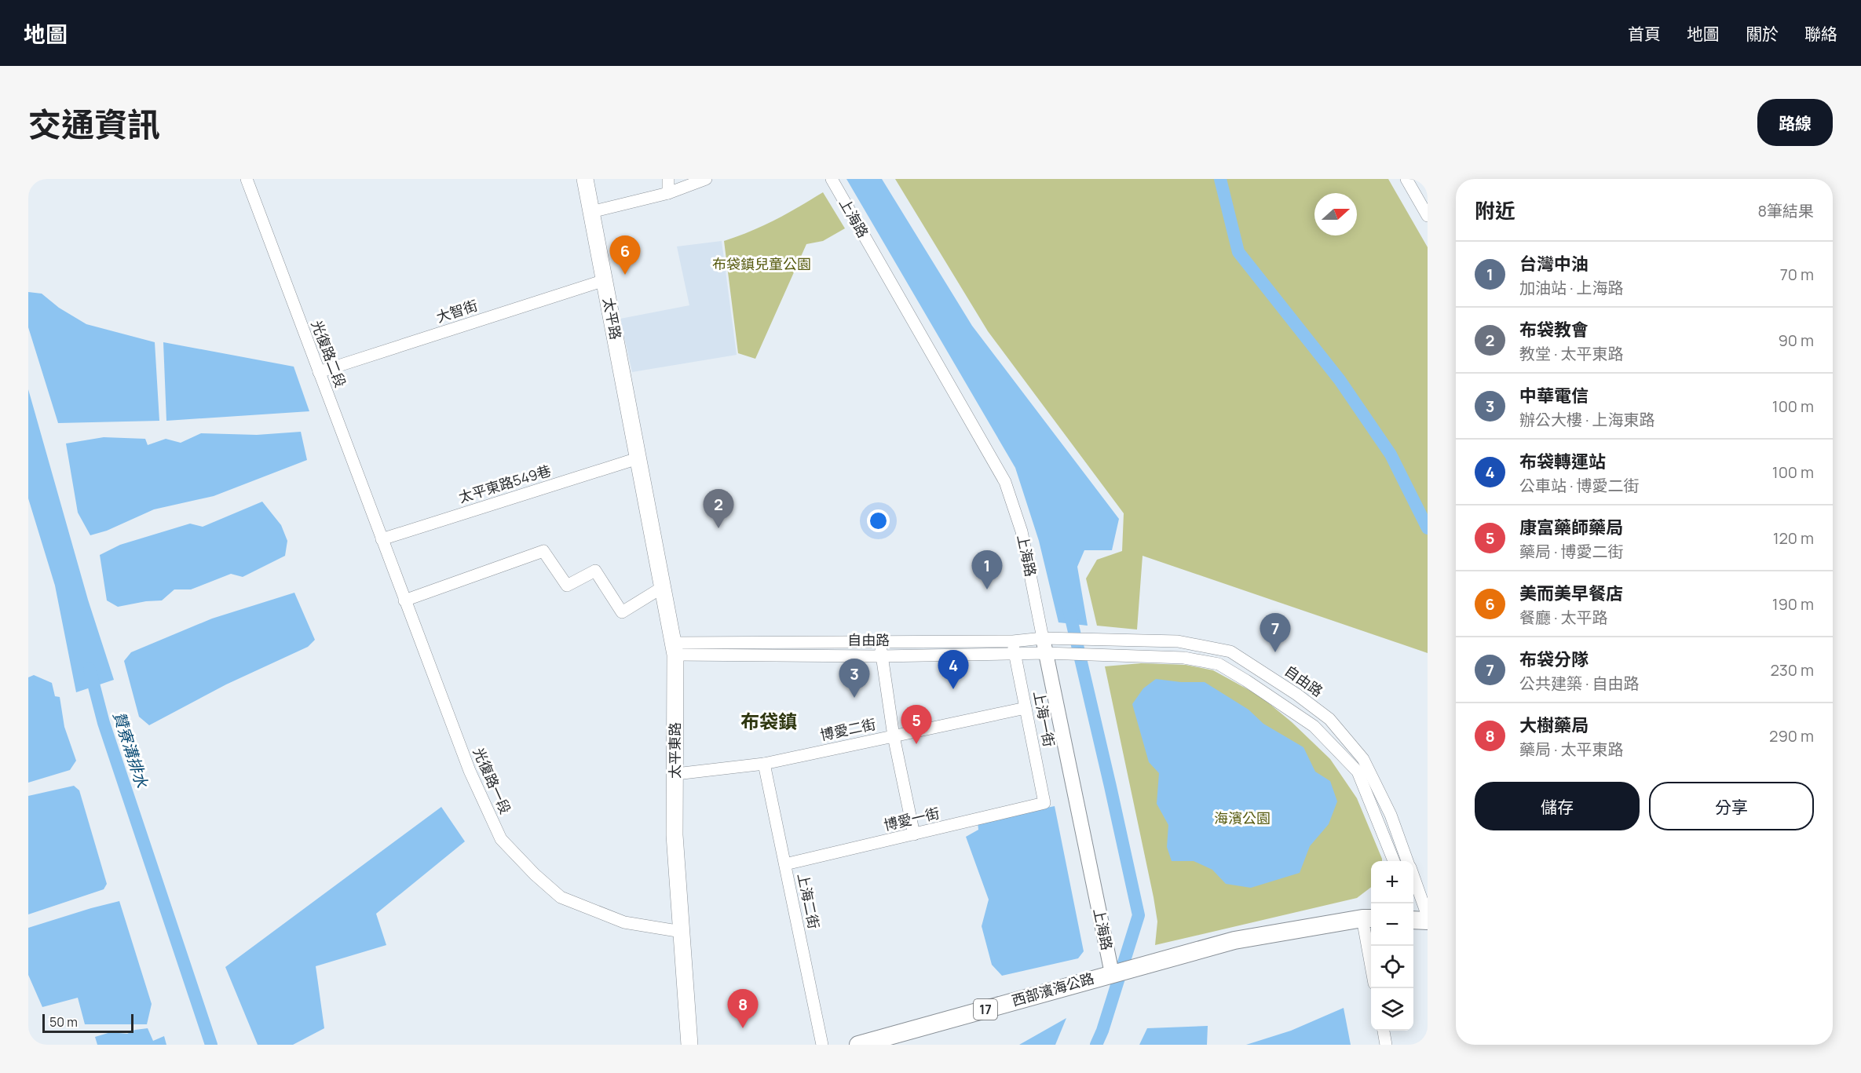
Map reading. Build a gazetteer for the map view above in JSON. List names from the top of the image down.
{
  "streets": {
    "main road": [
      "太平路",
      "太平東路",
      "西部濱海公路",
      "17"
    ],
    "street": [
      "上海路",
      "大智街",
      "光復路二段",
      "太平東路549巷",
      "自由路",
      "上海一街",
      "博愛二街",
      "光復路一段",
      "博愛一街",
      "上海二街"
    ]
  },
  "crossings": [
    ["上海路", "自由路"],
    ["上海路", "西部濱海公路"],
    ["上海路", "17"],
    ["大智街", "太平路"],
    ["大智街", "光復路二段"],
    ["太平路", "太平東路549巷"],
    ["太平路", "太平東路"],
    ["光復路二段", "太平東路549巷"],
    ["光復路二段", "光復路一段"],
    ["太平東路549巷", "太平東路"],
    ["太平東路549巷", "光復路一段"],
    ["自由路", "上海一街"],
    ["自由路", "太平東路"],
    ["上海一街", "博愛二街"],
    ["上海一街", "博愛一街"],
    ["博愛二街", "太平東路"],
    ["博愛二街", "上海二街"],
    ["太平東路", "光復路一段"],
    ["博愛一街", "上海二街"],
    ["西部濱海公路", "17"]
  ],
  "districts": ["布袋鎮"],
  "water": ["贊寮溝排水"],
  "parks": ["布袋鎮兒童公園", "海濱公園"],
  "scale_bar": "50 m",
  "north": "right",
  "page": {
    "header": "地圖",
    "nav": [
      "首頁",
      "地圖",
      "關於",
      "聯絡"
    ],
    "title": "交通資訊",
    "buttons": [
      "路線",
      ["儲存", "分享"]
    ],
    "heading": ["附近", "8筆結果"],
    "pins": [
      "6",
      "2",
      "1",
      "7",
      "4",
      "3",
      "5",
      "8"
    ],
    "list": [
      {
        "mark": "1",
        "name": "台灣中油",
        "note": "加油站 · 上海路",
        "value": "70 m"
      },
      {
        "mark": "2",
        "name": "布袋教會",
        "note": "教堂 · 太平東路",
        "value": "90 m"
      },
      {
        "mark": "3",
        "name": "中華電信",
        "note": "辦公大樓 · 上海東路",
        "value": "100 m"
      },
      {
        "mark": "4",
        "name": "布袋轉運站",
        "note": "公車站 · 博愛二街",
        "value": "100 m"
      },
      {
        "mark": "5",
        "name": "康富藥師藥局",
        "note": "藥局 · 博愛二街",
        "value": "120 m"
      },
      {
        "mark": "6",
        "name": "美而美早餐店",
        "note": "餐廳 · 太平路",
        "value": "190 m"
      },
      {
        "mark": "7",
        "name": "布袋分隊",
        "note": "公共建築 · 自由路",
        "value": "230 m"
      },
      {
        "mark": "8",
        "name": "大樹藥局",
        "note": "藥局 · 太平東路",
        "value": "290 m"
      }
    ],
    "map_buttons": ["+", "−"],
    "scale": "50 m"
  }
}
